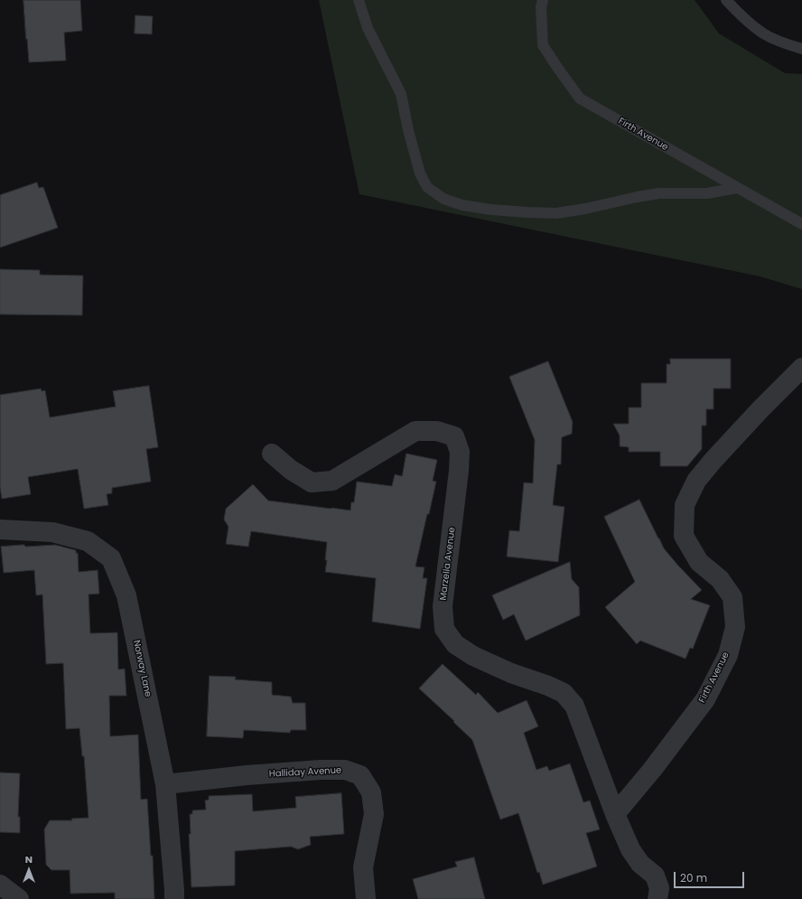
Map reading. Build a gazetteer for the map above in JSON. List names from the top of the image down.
{
  "streets": {
    "street": [
      "Firth Avenue",
      "Marzella Avenue",
      "Norway Lane",
      "Halliday Avenue"
    ]
  },
  "crossings": [
    ["Firth Avenue", "Marzella Avenue"],
    ["Norway Lane", "Halliday Avenue"]
  ],
  "scale_bar": "20 m",
  "north": "top"
}
